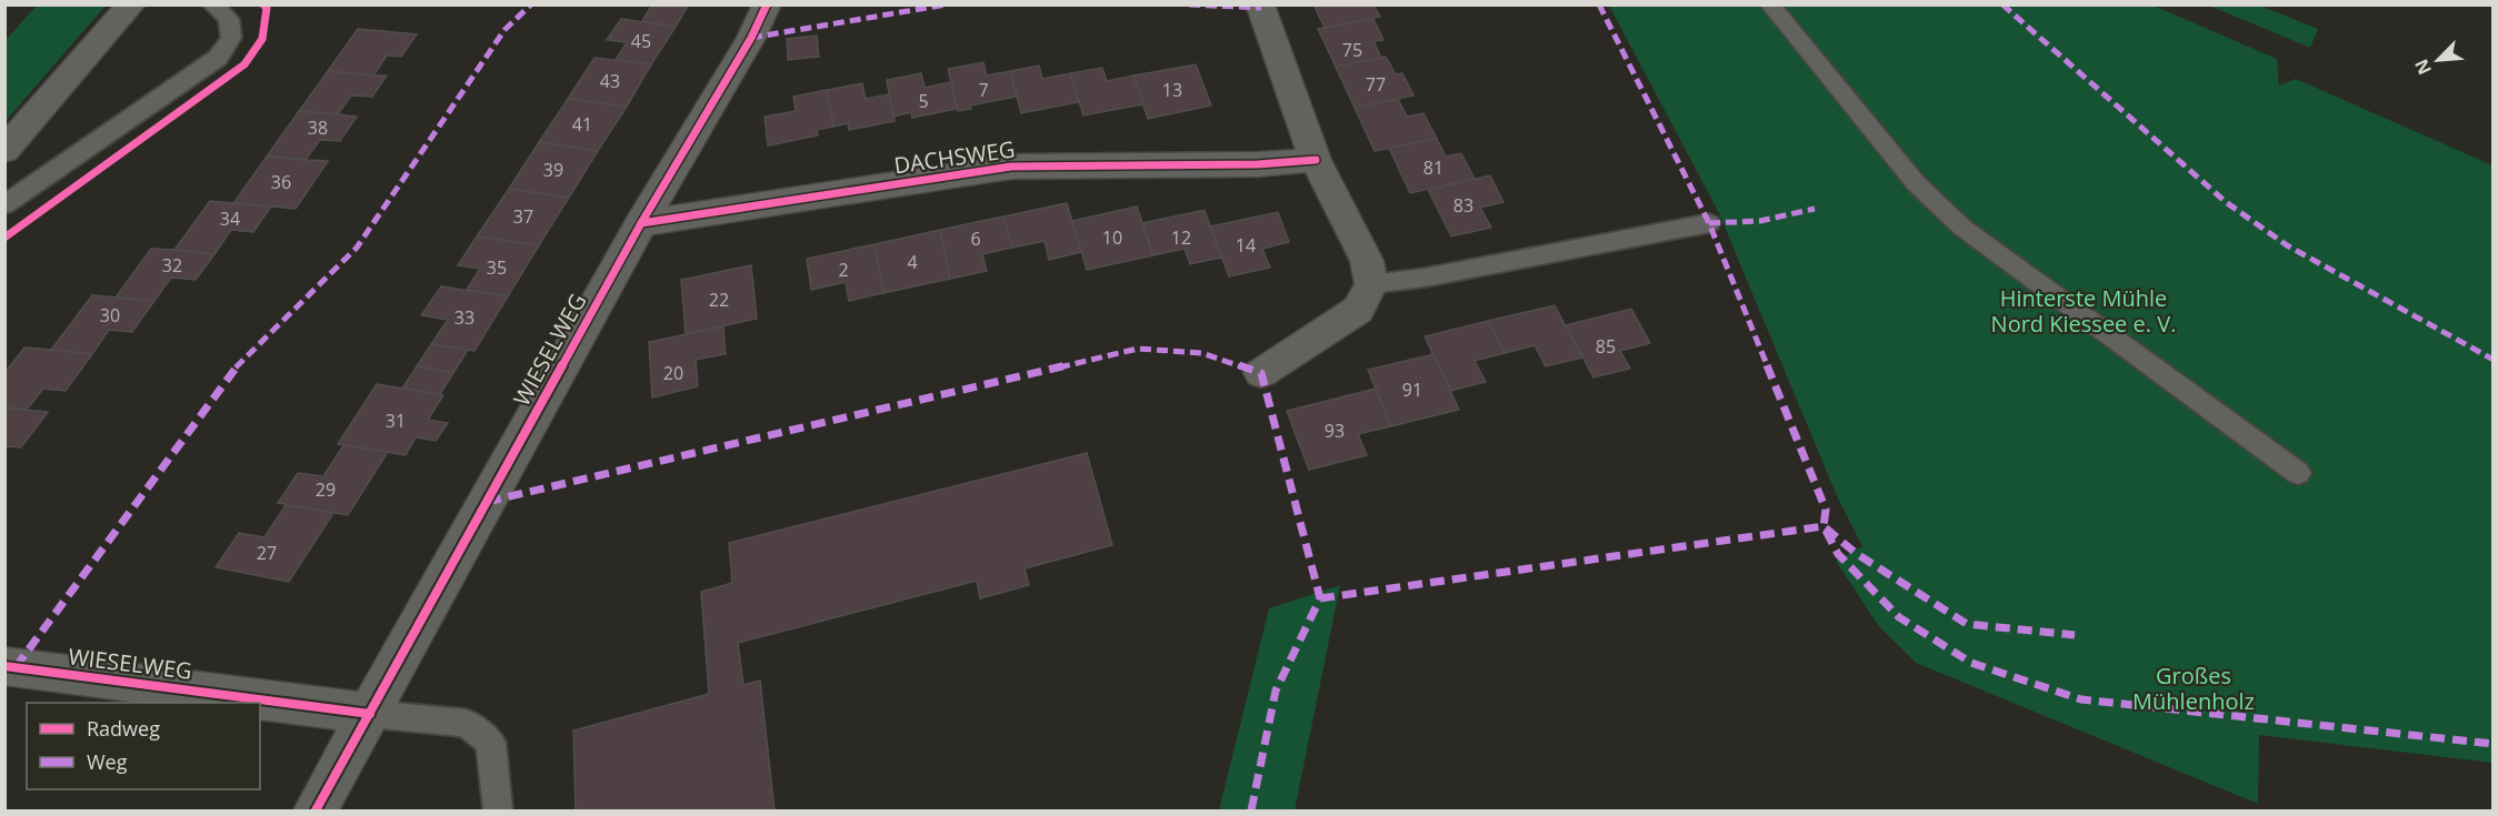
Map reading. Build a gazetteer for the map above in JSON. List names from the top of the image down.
{
  "streets": {
    "street": ["DACHSWEG", "WIESELWEG"]
  },
  "crossings": [
    ["DACHSWEG", "WIESELWEG"]
  ],
  "parks": ["Hinterste Mühle Nord Kiessee e. V.", "Großes Mühlenholz"],
  "house_numbers": [
    "45",
    "75",
    "43",
    "77",
    "7",
    "13",
    "5",
    "41",
    "38",
    "81",
    "39",
    "36",
    "83",
    "37",
    "34",
    "10",
    "12",
    "6",
    "14",
    "4",
    "32",
    "35",
    "2",
    "22",
    "30",
    "33",
    "85",
    "20",
    "91",
    "31",
    "93",
    "29",
    "27"
  ],
  "legend": ["Radweg", "Weg"],
  "north": "bottom left"
}
